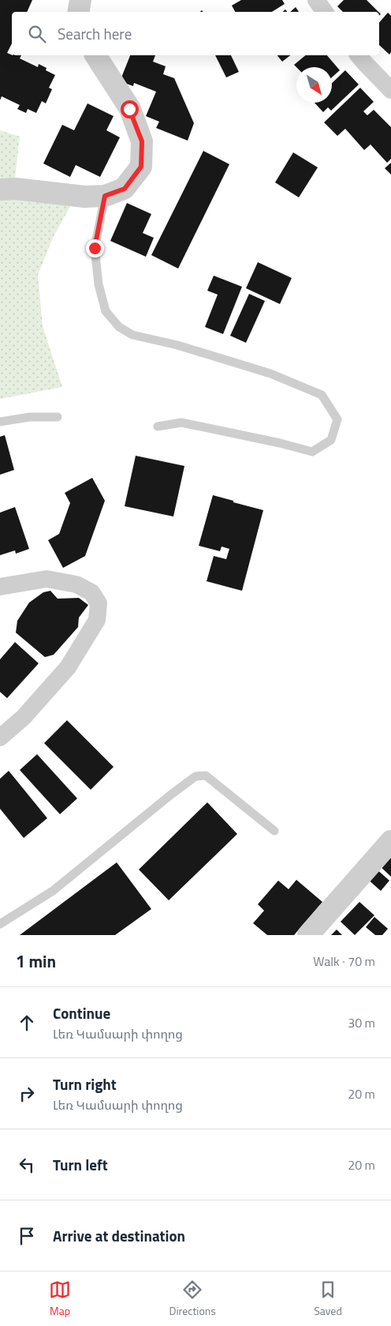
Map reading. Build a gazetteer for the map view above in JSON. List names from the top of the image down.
{
  "north": "bottom right",
  "page": {
    "search": "Search here",
    "heading": ["1 min", "Walk · 70 m"],
    "list": [
      ["Continue", "Լեռ Կամսարի փողոց", "30 m"],
      ["Turn right", "Լեռ Կամսարի փողոց", "20 m"],
      ["Turn left", "20 m"],
      "Arrive at destination"
    ],
    "nav": ["Map", "Directions", "Saved"]
  }
}
